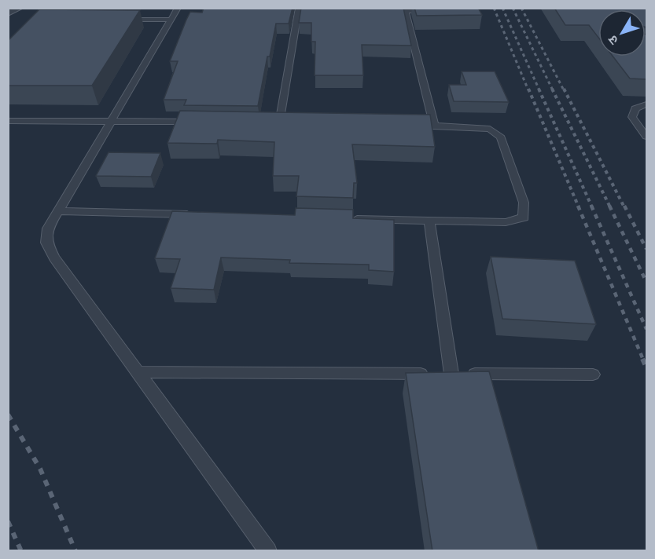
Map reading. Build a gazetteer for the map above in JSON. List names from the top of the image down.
{
  "north": "bottom left"
}
